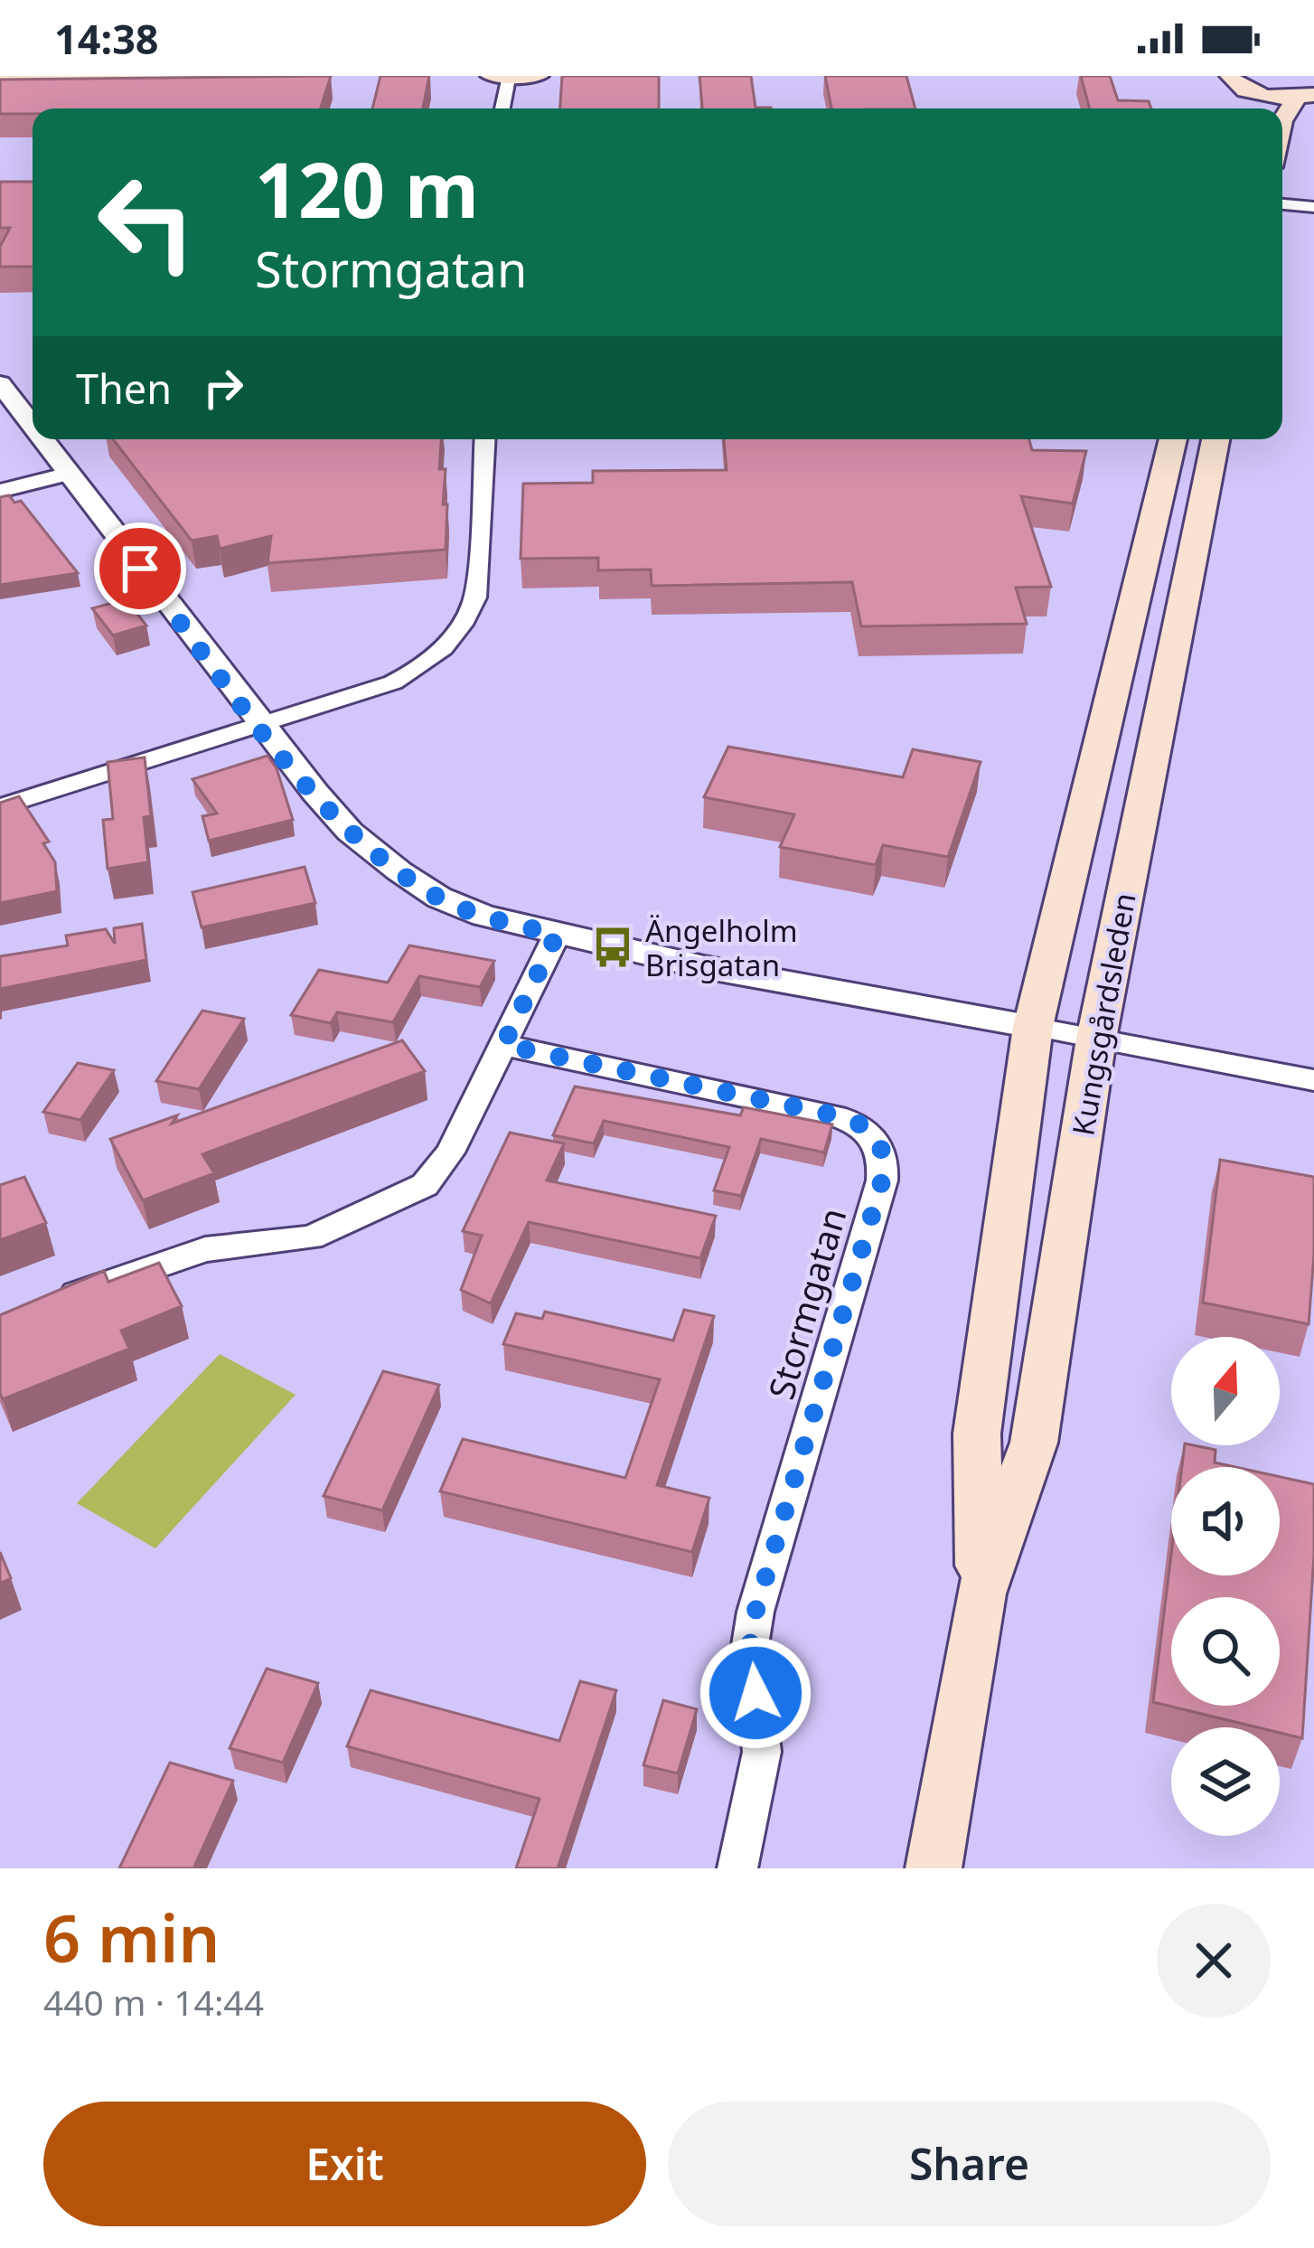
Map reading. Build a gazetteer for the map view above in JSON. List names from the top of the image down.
{
  "streets": {
    "main road": ["Kungsgårdsleden"],
    "street": ["Stormgatan"]
  },
  "places": {
    "bus stop": ["Ängelholm Brisgatan"]
  },
  "north": "top",
  "page": {
    "status": "14:38",
    "turn": ["120 m", "Stormgatan"],
    "then": "Then",
    "heading": ["6 min", "440 m · 14:44"],
    "buttons": ["Exit", "Share"]
  }
}
